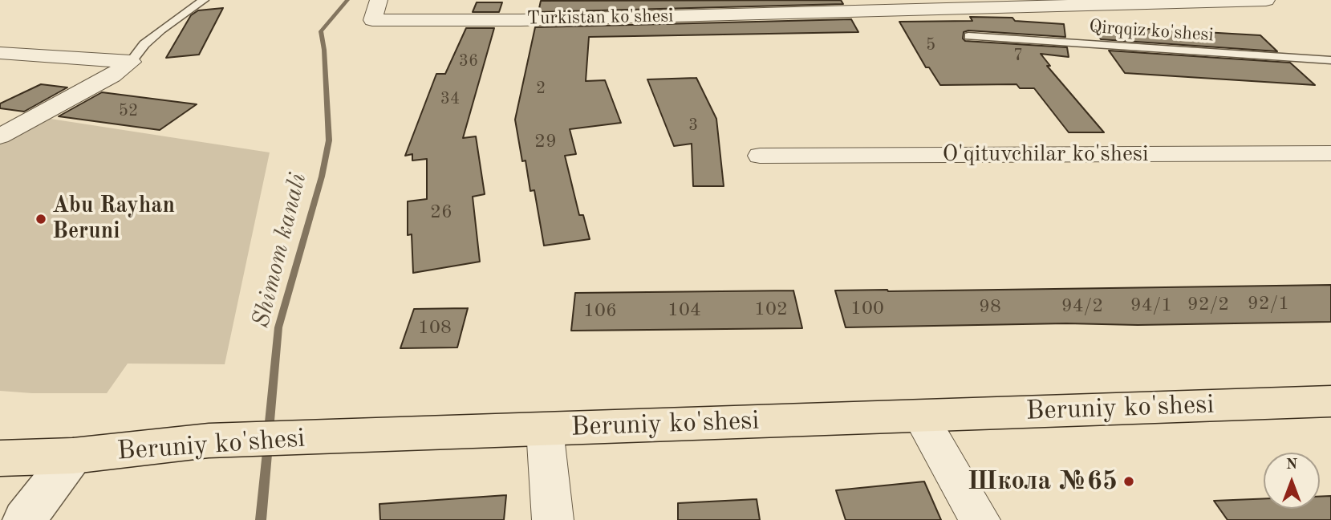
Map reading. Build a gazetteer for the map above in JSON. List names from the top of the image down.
{
  "streets": {
    "main road": ["Beruniy ko'shesi"],
    "street": ["Turkistan ko'shesi", "O'qituvchilar ko'shesi"],
    "lane": ["Qirqqiz ko'shesi"]
  },
  "water": ["Shimom kanali"],
  "places": ["Abu Rayhan Beruni", "Школа №65"],
  "house_numbers": [
    "5",
    "7",
    "36",
    "2",
    "34",
    "52",
    "3",
    "29",
    "26",
    "92/1",
    "92/2",
    "94/1",
    "94/2",
    "98",
    "100",
    "102",
    "104",
    "106",
    "108"
  ],
  "north": "top"
}
